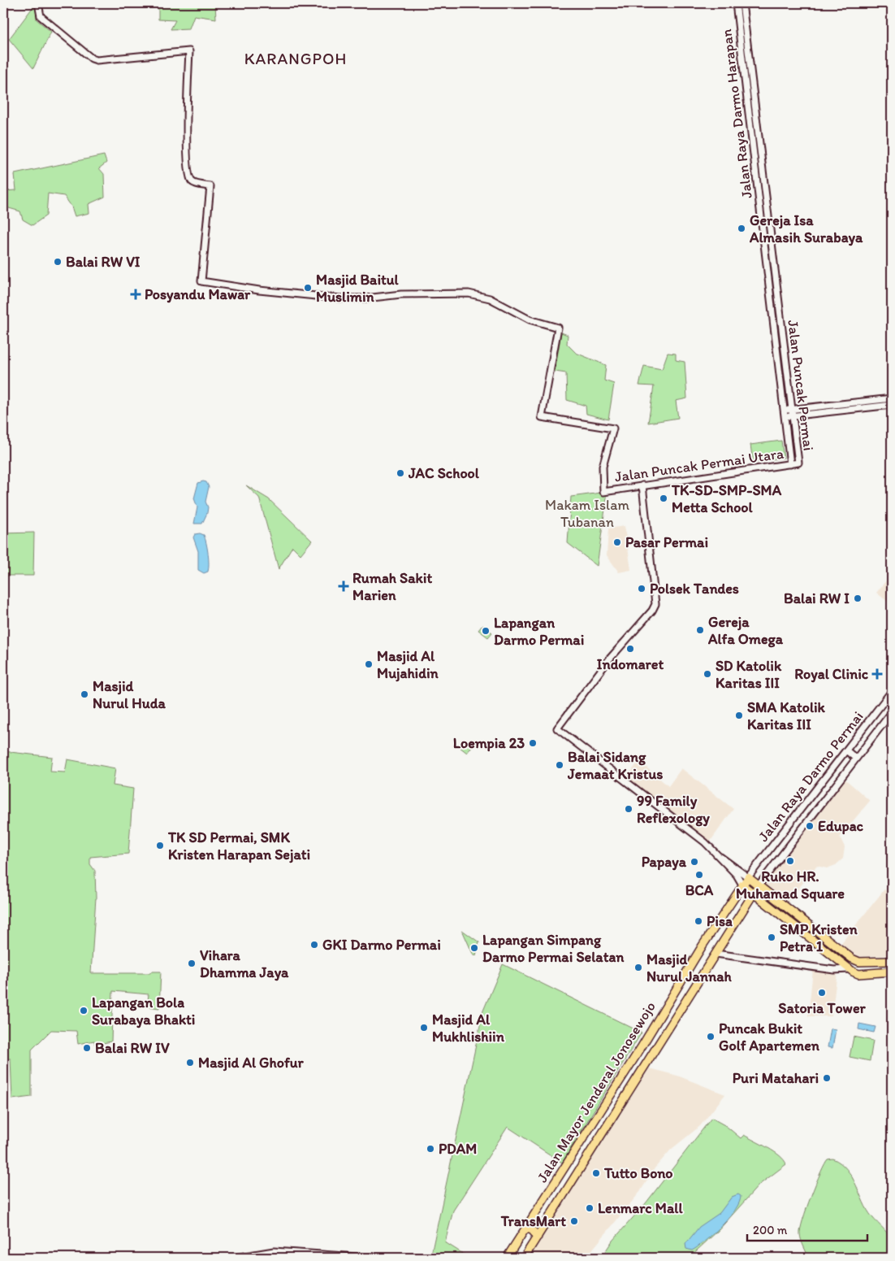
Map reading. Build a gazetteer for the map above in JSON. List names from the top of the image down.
{
  "streets": {
    "main road": ["Jalan Mayor Jenderal Jonosewojo"],
    "street": [
      "Jalan Raya Darmo Harapan",
      "Jalan Puncak Permai",
      "Jalan Puncak Permai Utara",
      "Jalan Raya Darmo Permai"
    ]
  },
  "crossings": [
    ["Jalan Raya Darmo Harapan", "Jalan Puncak Permai"],
    ["Jalan Puncak Permai", "Jalan Puncak Permai Utara"],
    ["Jalan Raya Darmo Permai", "Jalan Mayor Jenderal Jonosewojo"]
  ],
  "districts": ["KARANGPOH"],
  "parks": ["Makam Islam Tubanan"],
  "places": {
    "other": [
      "Gereja Isa Almasih Surabaya",
      "Balai RW VI",
      "Masjid Baitul Muslimin",
      "JAC School",
      "TK-SD-SMP-SMA Metta School",
      "Pasar Permai",
      "Polsek Tandes",
      "Balai RW I",
      "Gereja Alfa Omega",
      "Lapangan Darmo Permai",
      "Indomaret",
      "Masjid Al Mujahidin",
      "SD Katolik Karitas III",
      "Masjid Nurul Huda",
      "SMA Katolik Karitas III",
      "Loempia 23",
      "Balai Sidang Jemaat Kristus",
      "99 Family Reflexology",
      "Edupac",
      "TK SD Permai, SMK Kristen Harapan Sejati",
      "Ruko HR. Muhamad Square",
      "Papaya",
      "BCA",
      "Pisa",
      "SMP Kristen Petra 1",
      "GKI Darmo Permai",
      "Lapangan Simpang Darmo Permai Selatan",
      "Vihara Dhamma Jaya",
      "Masjid Nurul Jannah",
      "Satoria Tower",
      "Lapangan Bola Surabaya Bhakti",
      "Masjid Al Mukhlishiin",
      "Puncak Bukit Golf Apartemen",
      "Balai RW IV",
      "Masjid Al Ghofur",
      "Puri Matahari",
      "PDAM",
      "Tutto Bono",
      "Lenmarc Mall",
      "TransMart"
    ],
    "health": ["Posyandu Mawar", "Rumah Sakit Marien", "Royal Clinic"]
  },
  "scale_bar": "200 m"
}
